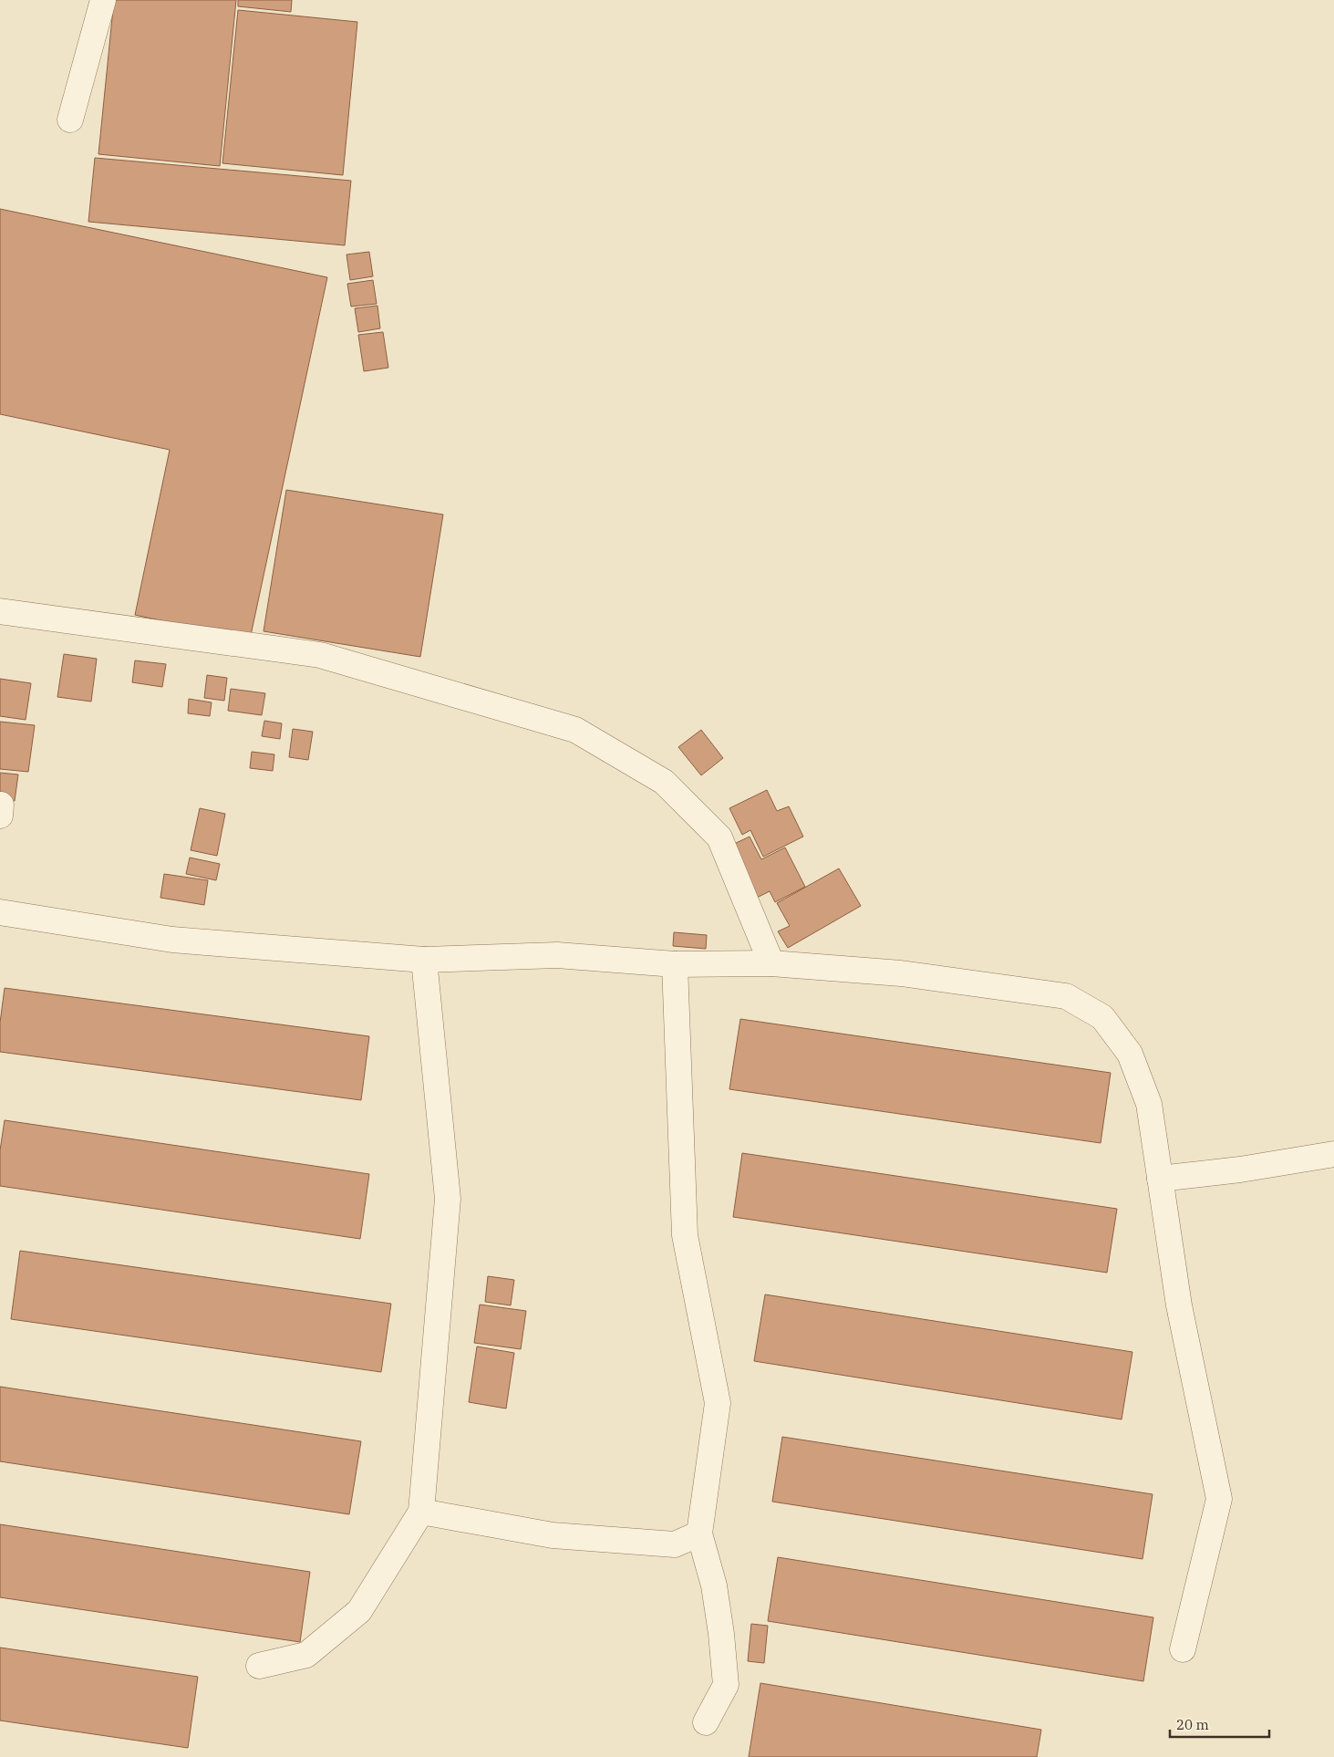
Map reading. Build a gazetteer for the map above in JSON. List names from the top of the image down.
{
  "scale_bar": "20 m"
}
